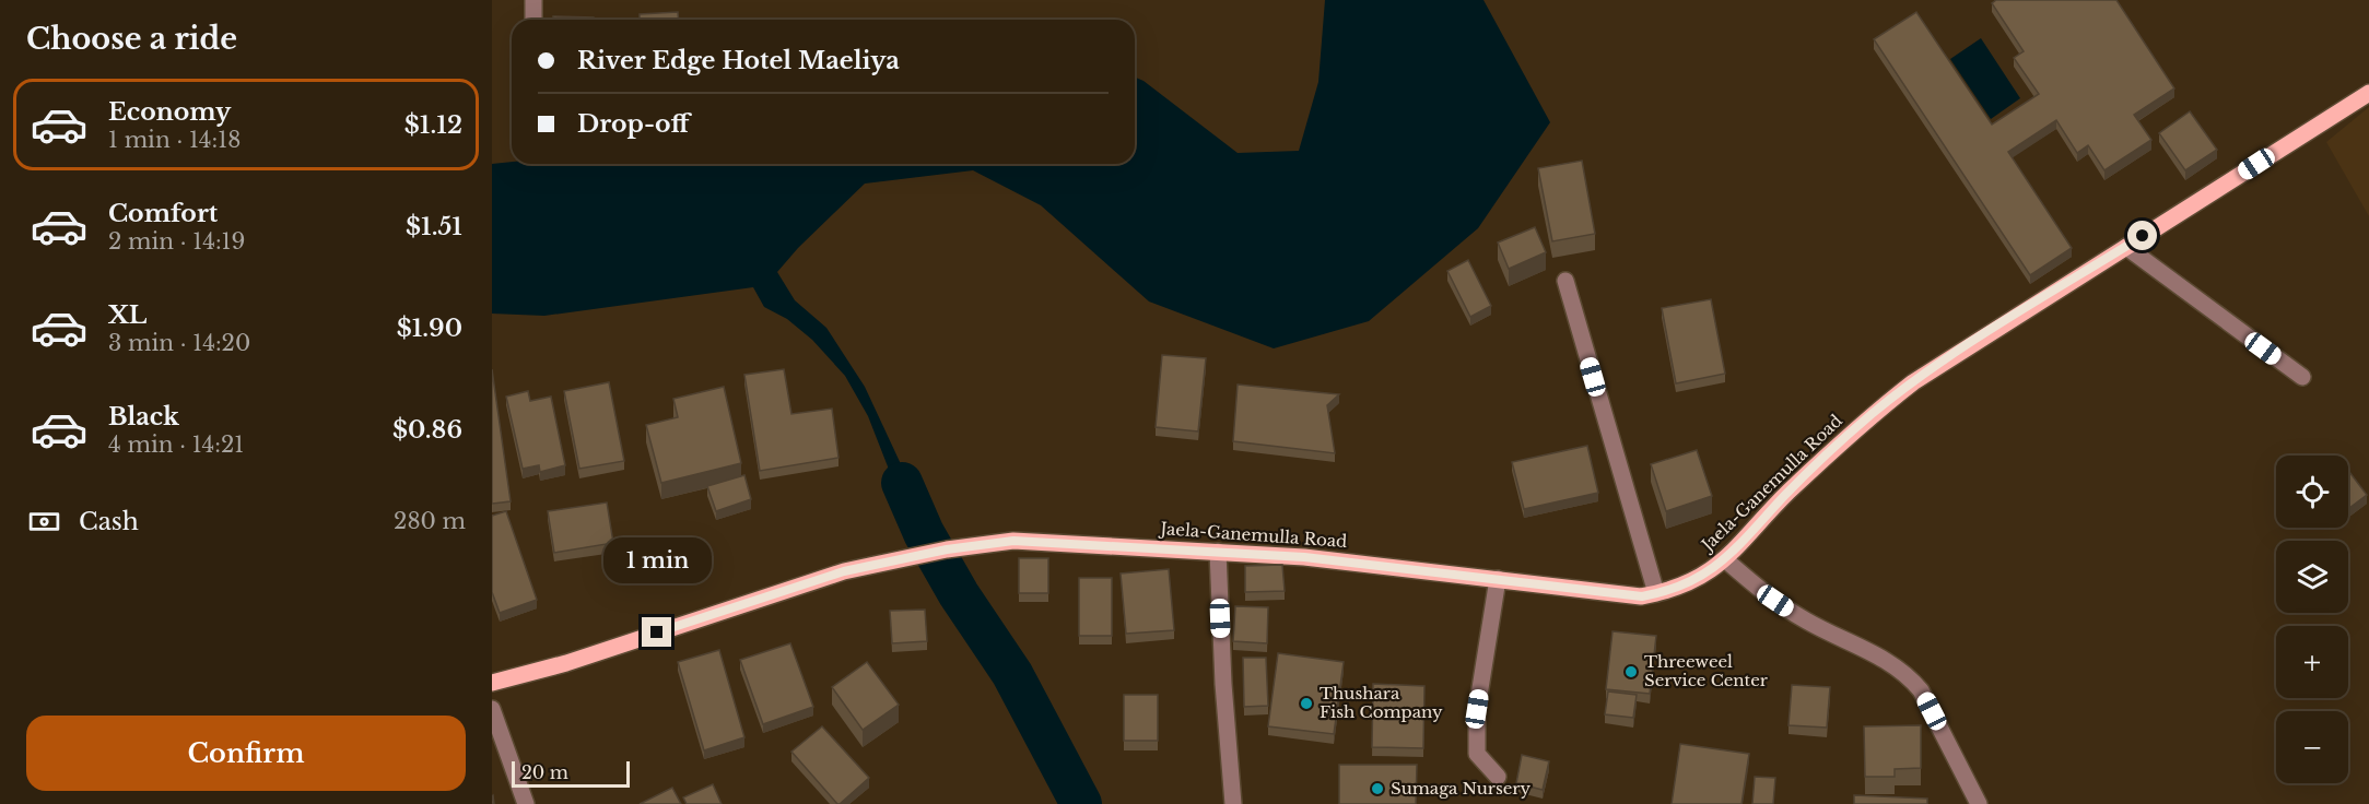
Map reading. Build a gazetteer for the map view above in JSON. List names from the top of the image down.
{
  "streets": {
    "main road": ["Jaela-Ganemulla Road"]
  },
  "places": ["Threeweel Service Center", "Thushara Fish Company", "Sumaga Nursery"],
  "scale_bar": "20 m",
  "page": {
    "heading": "Choose a ride",
    "banner": ["River Edge Hotel Maeliya", "Drop-off"],
    "list": [
      {
        "name": "Economy",
        "note": "1 min · 14:18",
        "value": "$1.12"
      },
      {
        "name": "Comfort",
        "note": "2 min · 14:19",
        "value": "$1.51"
      },
      {
        "name": "XL",
        "note": "3 min · 14:20",
        "value": "$1.90"
      },
      {
        "name": "Black",
        "note": "4 min · 14:21",
        "value": "$0.86"
      }
    ],
    "map_buttons": ["+", "−"],
    "pay": ["Cash", "280 m"],
    "bubble": "1 min",
    "buttons": "Confirm",
    "scale": "20 m"
  }
}
